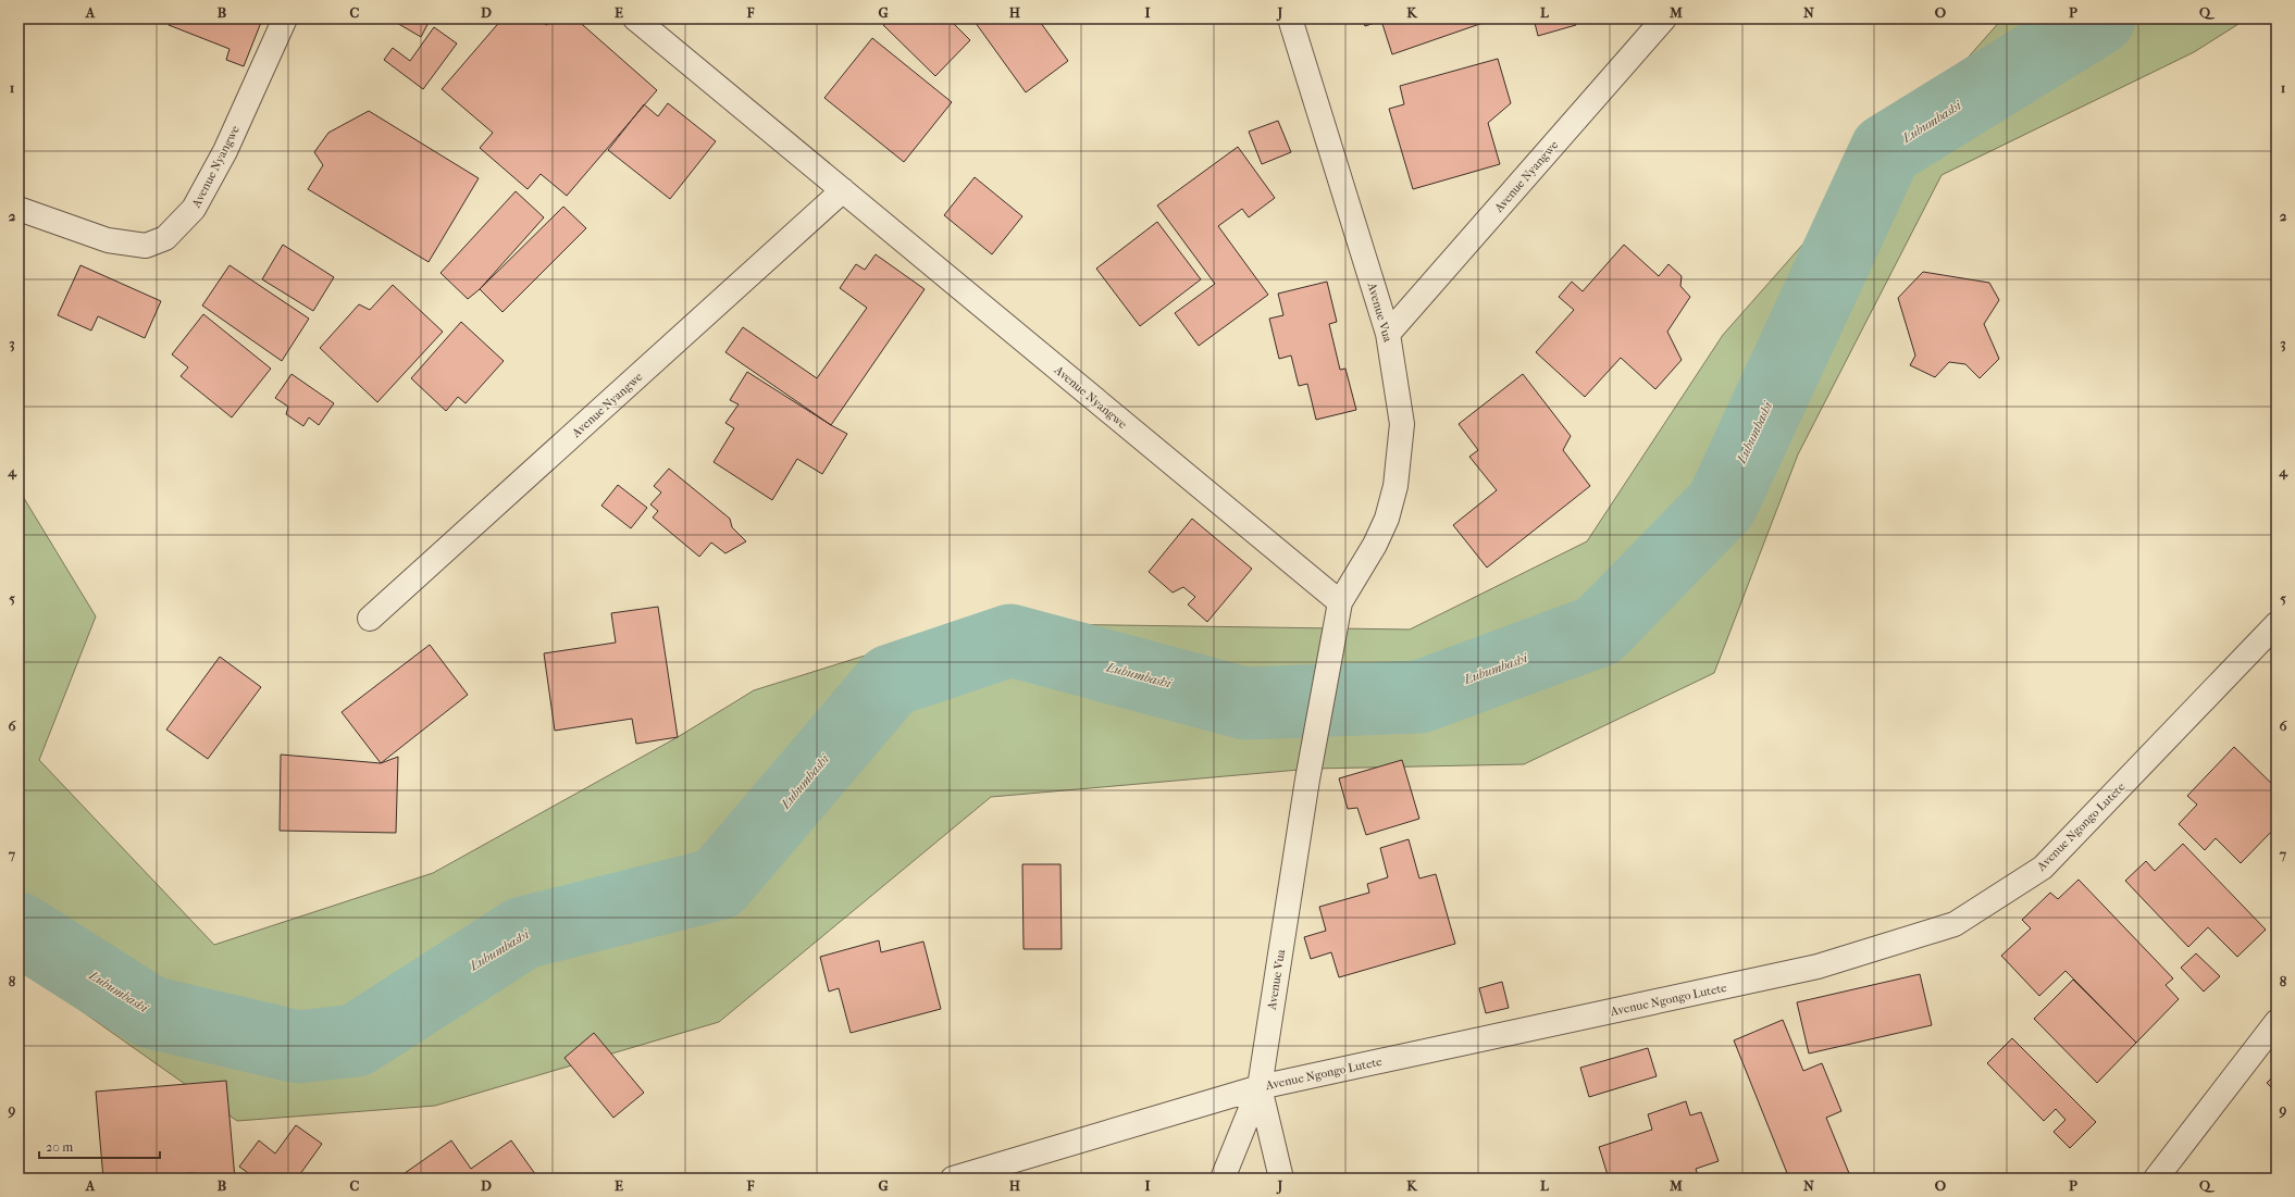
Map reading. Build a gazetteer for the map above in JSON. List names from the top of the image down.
{
  "streets": {
    "street": ["Avenue Nyangwe", "Avenue Vua", "Avenue Ngongo Lutete"]
  },
  "crossings": [
    ["Avenue Nyangwe", "Avenue Vua"],
    ["Avenue Vua", "Avenue Ngongo Lutete"]
  ],
  "water": ["Lubumbashi"],
  "scale_bar": "20 m",
  "grid": {
    "columns": [
      "A",
      "B",
      "C",
      "D",
      "E",
      "F",
      "G",
      "H",
      "I",
      "J",
      "K",
      "L",
      "M",
      "N",
      "O",
      "P",
      "Q"
    ],
    "rows": [
      "1",
      "2",
      "3",
      "4",
      "5",
      "6",
      "7",
      "8",
      "9"
    ]
  }
}
